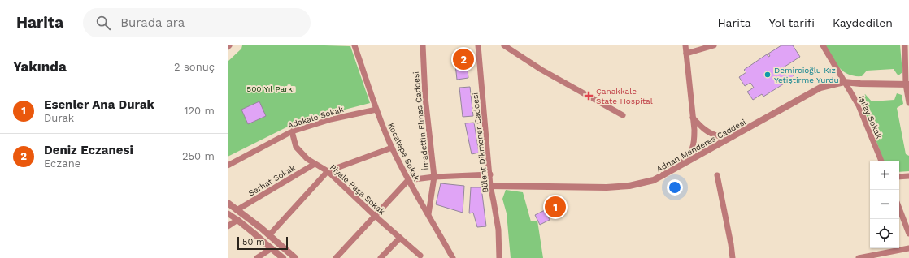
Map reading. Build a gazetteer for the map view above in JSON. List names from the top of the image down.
{
  "streets": {
    "street": [
      "Adakale Sokak",
      "Işılay Sokak",
      "İmadettin Elmas Caddesi",
      "Bülent Dikmener Caddesi",
      "Adnan Menderes Caddesi",
      "Kocatepe Sokak",
      "Serhat Sokak",
      "Piyale Paşa Sokak"
    ]
  },
  "crossings": [
    ["Adakale Sokak", "Kocatepe Sokak"],
    ["Adakale Sokak", "Piyale Paşa Sokak"],
    ["Işılay Sokak", "Adnan Menderes Caddesi"],
    ["İmadettin Elmas Caddesi", "Kocatepe Sokak"],
    ["Bülent Dikmener Caddesi", "Adnan Menderes Caddesi"],
    ["Serhat Sokak", "Piyale Paşa Sokak"]
  ],
  "parks": ["500 Yıl Parkı"],
  "places": {
    "other": ["Demircioğlu Kız Yetiştirme Yurdu"],
    "health": ["Çanakkale State Hospital"]
  },
  "scale_bar": "50 m",
  "page": {
    "header": "Harita",
    "search": "Burada ara",
    "nav": ["Harita", "Yol tarifi", "Kaydedilen"],
    "heading": ["Yakında", "2 sonuç"],
    "pins": ["2", "1"],
    "list": [
      {
        "mark": "1",
        "name": "Esenler Ana Durak",
        "note": "Durak",
        "value": "120 m"
      },
      {
        "mark": "2",
        "name": "Deniz Eczanesi",
        "note": "Eczane",
        "value": "250 m"
      }
    ],
    "map_buttons": ["+", "−"],
    "scale": "50 m"
  }
}
